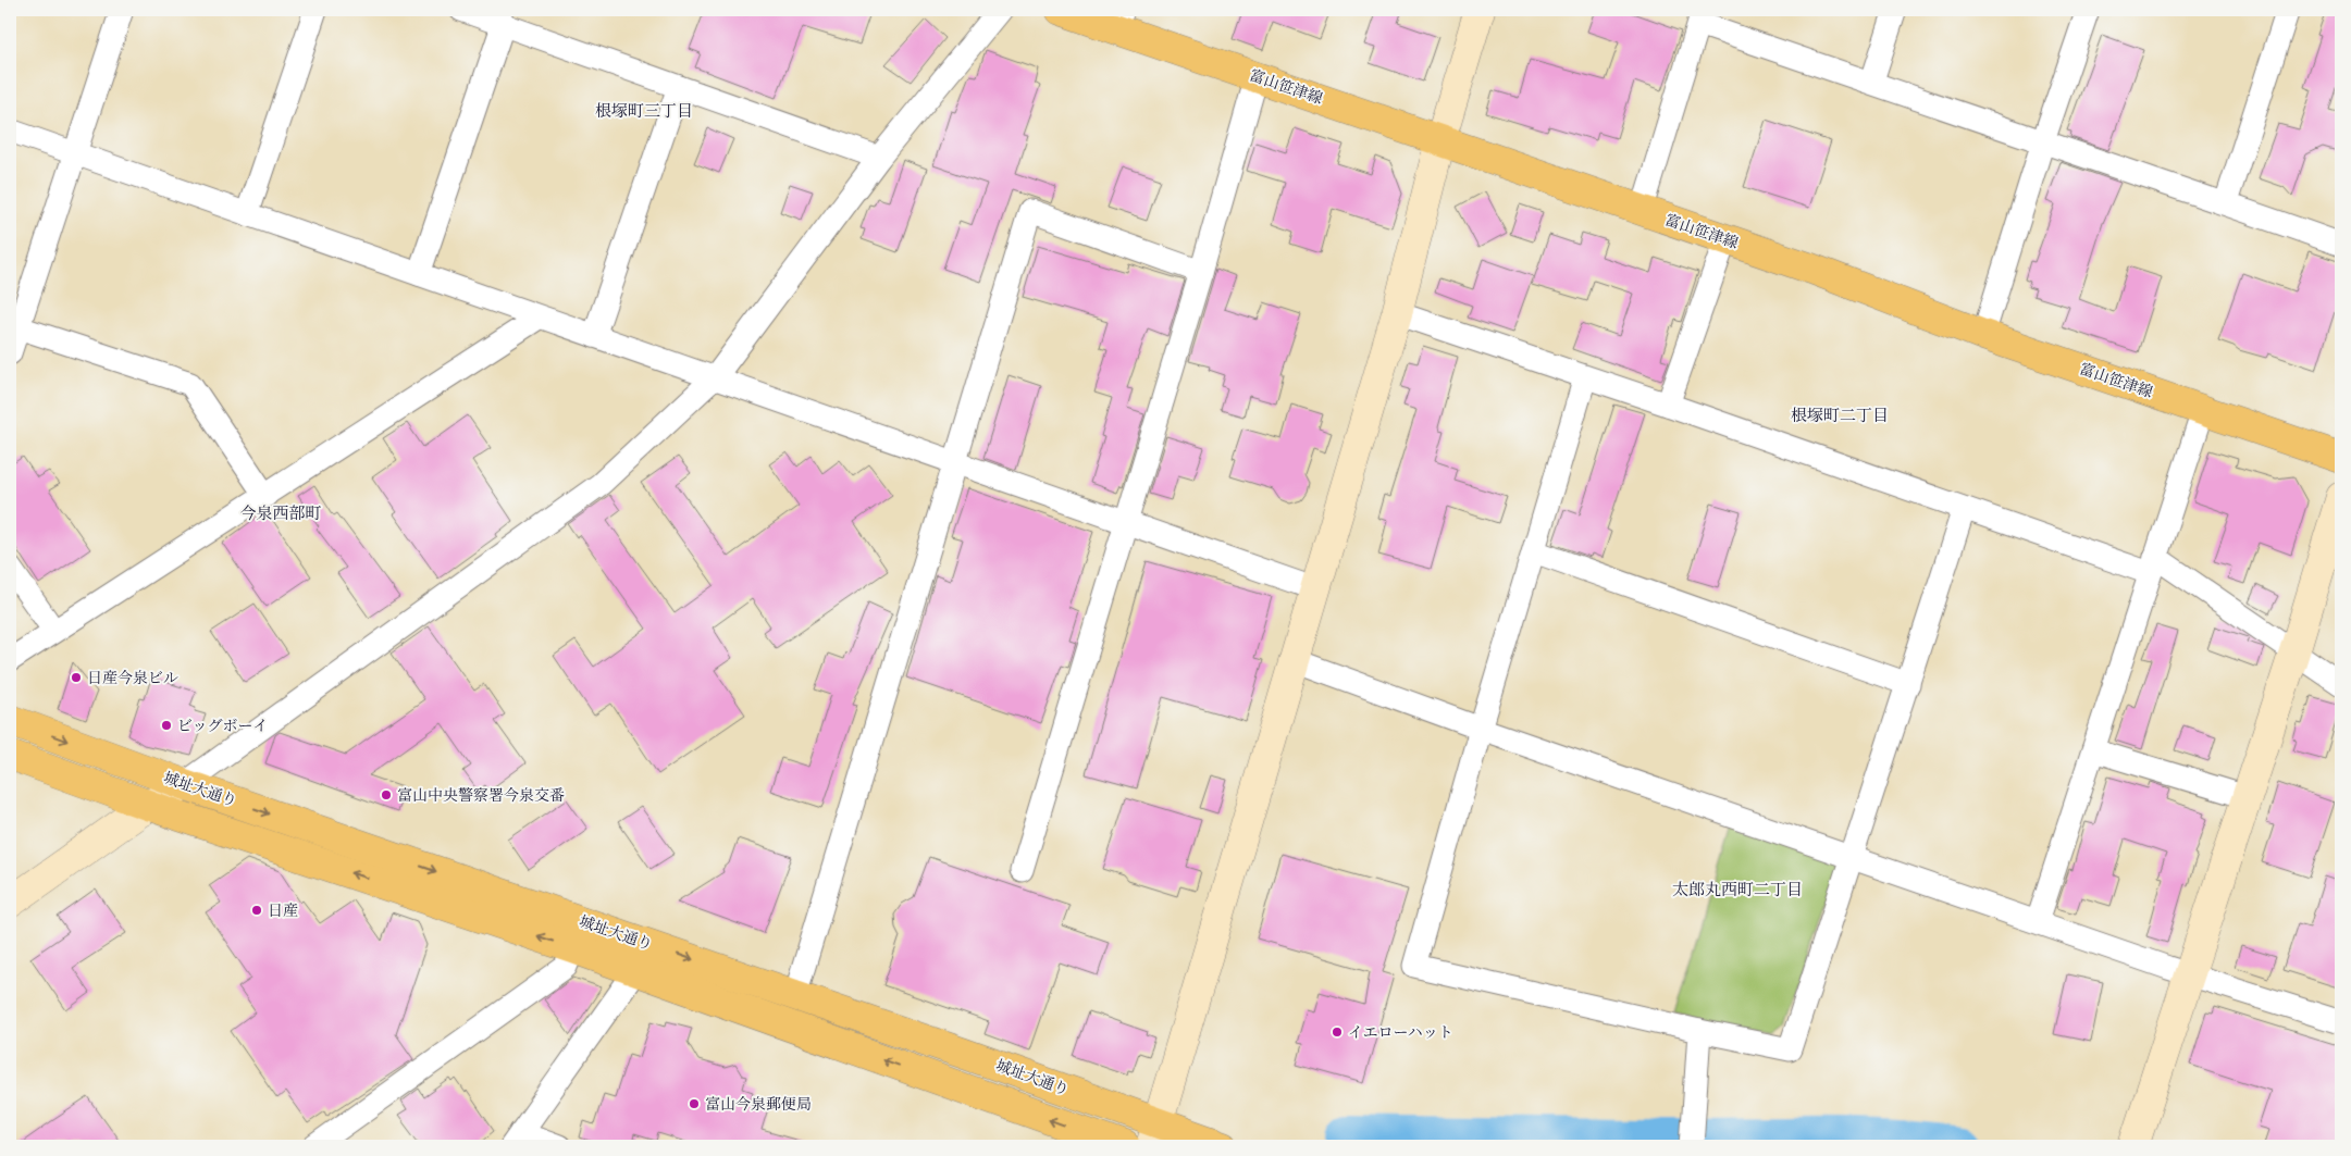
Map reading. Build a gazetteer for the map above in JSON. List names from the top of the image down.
{
  "streets": {
    "main road": ["富山笹津線", "城址大通り"]
  },
  "districts": [
    "根塚町三丁目",
    "根塚町二丁目",
    "今泉西部町",
    "太郎丸西町二丁目"
  ],
  "places": [
    "日産今泉ビル",
    "ビッグボーイ",
    "富山中央警察署今泉交番",
    "日産",
    "イエローハット",
    "富山今泉郵便局"
  ]
}
